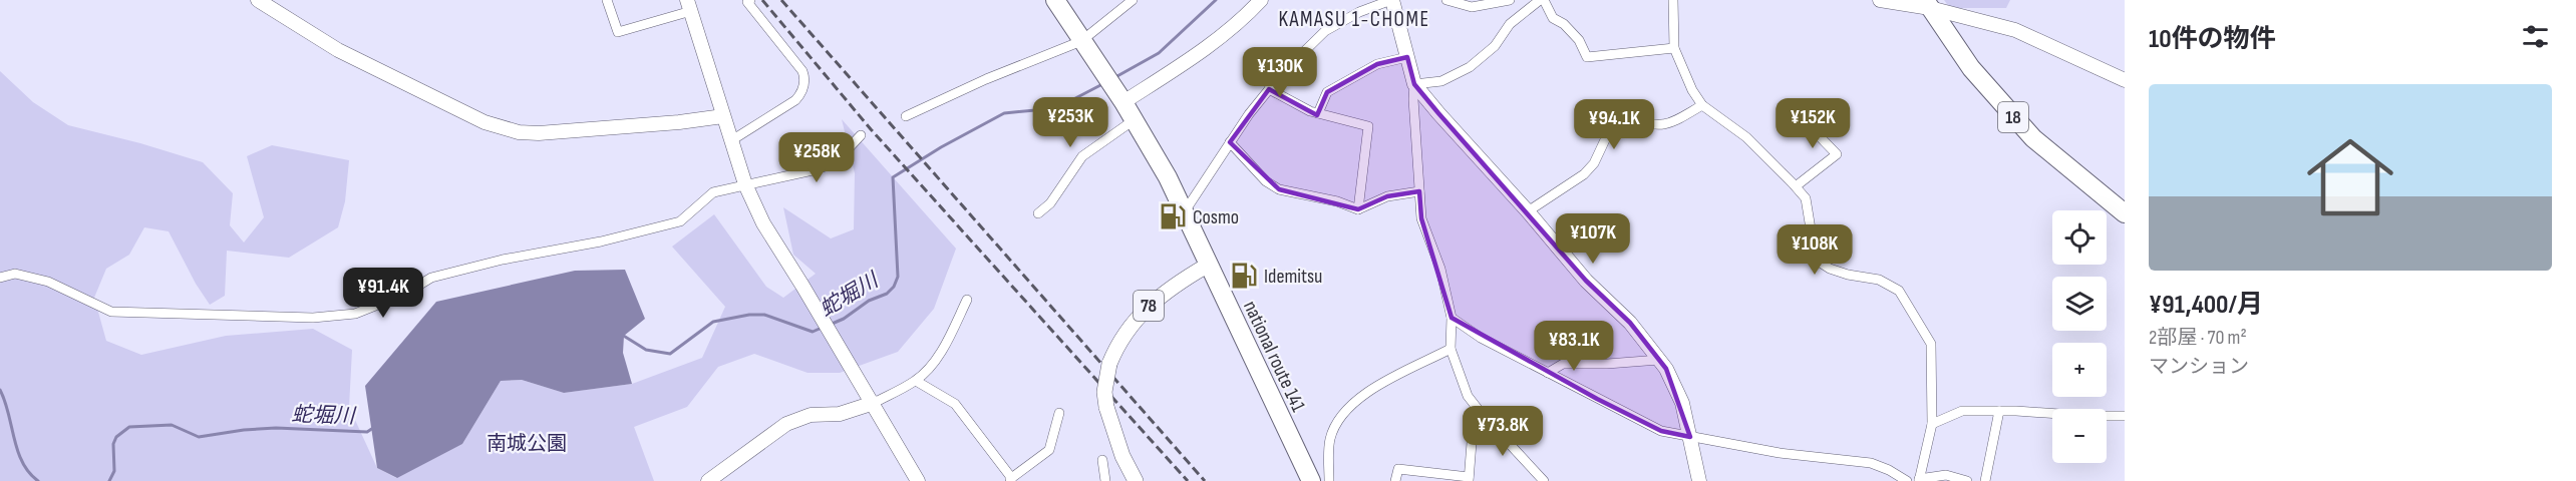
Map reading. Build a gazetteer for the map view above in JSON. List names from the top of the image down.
{
  "streets": {
    "highway": ["18", "national route 141"],
    "main road": ["78"]
  },
  "crossings": [
    ["78", "national route 141"]
  ],
  "districts": ["KAMASU 1-CHOME"],
  "water": ["蛇堀川"],
  "parks": ["南城公園"],
  "places": {
    "fuel station": ["Cosmo", "Idemitsu"]
  },
  "page": {
    "heading": "10件の物件",
    "price": [
      "¥130K",
      "¥253K",
      "¥152K",
      "¥94.1K",
      "¥258K",
      "¥107K",
      "¥108K",
      "¥91.4K",
      "¥83.1K",
      "¥73.8K"
    ],
    "list": [
      {
        "name": "¥91,400/月",
        "note": "2部屋 · 70 m² · マンション"
      }
    ],
    "map_buttons": ["+", "−"]
  }
}
